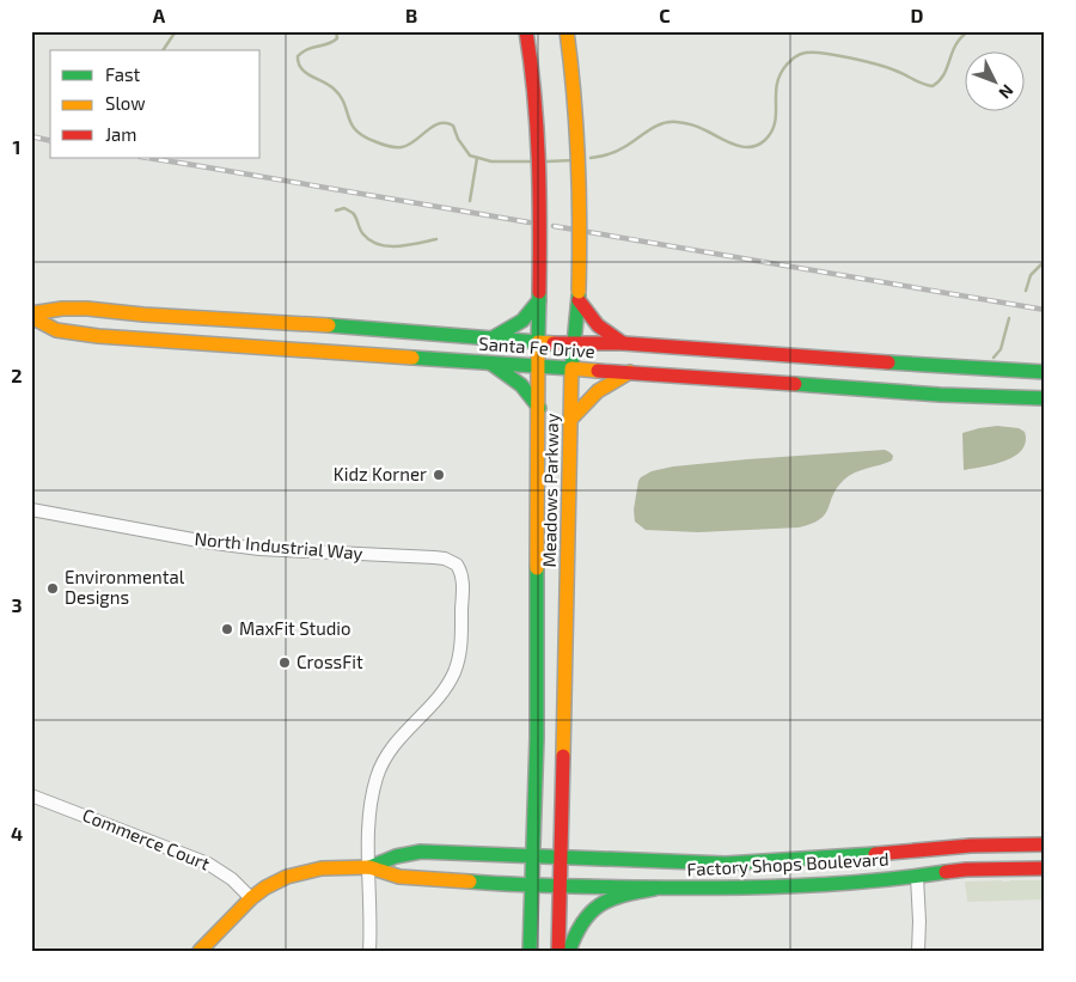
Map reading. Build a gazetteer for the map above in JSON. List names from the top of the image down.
{
  "streets": {
    "main road": ["Santa Fe Drive", "Meadows Parkway", "Factory Shops Boulevard"],
    "street": ["North Industrial Way", "Commerce Court"]
  },
  "crossings": [
    ["Santa Fe Drive", "Meadows Parkway"],
    ["Meadows Parkway", "Factory Shops Boulevard"],
    ["North Industrial Way", "Factory Shops Boulevard"]
  ],
  "places": [
    "Kidz Korner",
    "Environmental Designs",
    "MaxFit Studio",
    "CrossFit"
  ],
  "legend": ["Fast", "Slow", "Jam"],
  "north": "bottom right",
  "grid": {
    "columns": [
      "A",
      "B",
      "C",
      "D"
    ],
    "rows": [
      "1",
      "2",
      "3",
      "4"
    ]
  }
}
